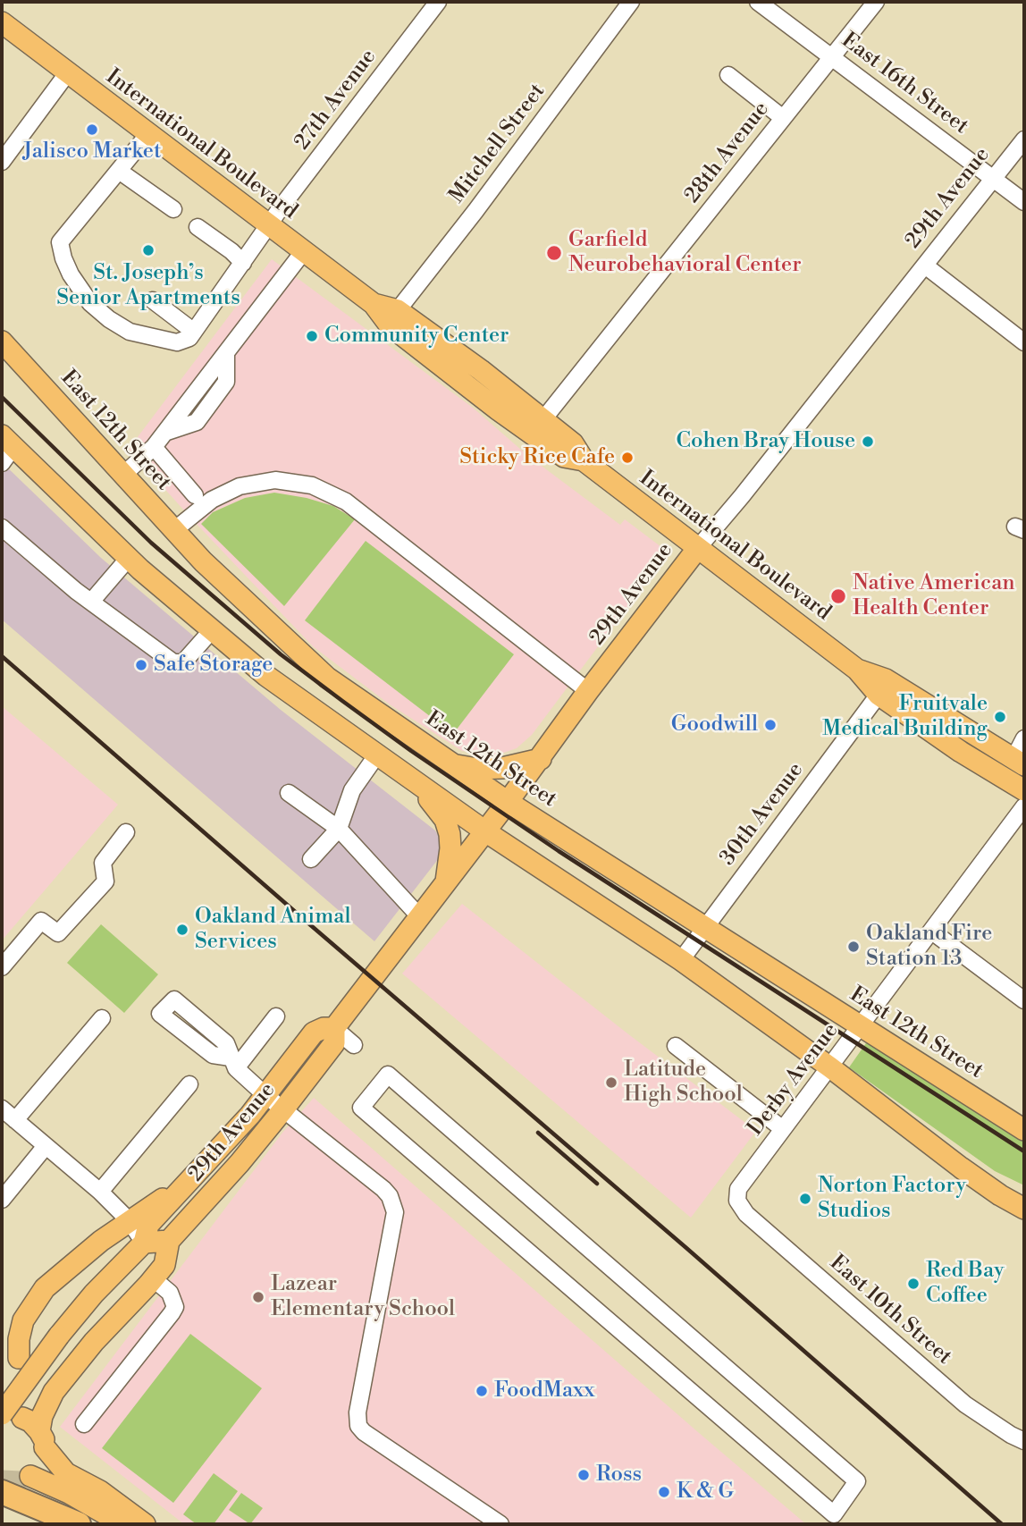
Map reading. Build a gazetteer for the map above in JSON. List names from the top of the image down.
{
  "streets": {
    "main road": ["International Boulevard", "29th Avenue", "East 12th Street"],
    "street": [
      "East 16th Street",
      "27th Avenue",
      "Mitchell Street",
      "28th Avenue",
      "30th Avenue",
      "Derby Avenue",
      "East 10th Street"
    ]
  },
  "crossings": [
    ["East 16th Street", "28th Avenue"],
    ["East 16th Street", "29th Avenue"],
    ["27th Avenue", "International Boulevard"],
    ["Mitchell Street", "International Boulevard"],
    ["International Boulevard", "28th Avenue"],
    ["International Boulevard", "29th Avenue"],
    ["International Boulevard", "30th Avenue"],
    ["29th Avenue", "East 12th Street"],
    ["East 12th Street", "30th Avenue"],
    ["East 12th Street", "Derby Avenue"],
    ["Derby Avenue", "East 10th Street"]
  ],
  "places": [
    "Jalisco Market",
    "St. Joseph’s Senior Apartments",
    "Garfield Neurobehavioral Center",
    "Community Center",
    "Cohen Bray House",
    "Sticky Rice Cafe",
    "Native American Health Center",
    "Safe Storage",
    "Fruitvale Medical Building",
    "Goodwill",
    "Oakland Animal Services",
    "Oakland Fire Station 13",
    "Latitude High School",
    "Norton Factory Studios",
    "Red Bay Coffee",
    "Lazear Elementary School",
    "FoodMaxx",
    "Ross",
    "K & G"
  ]
}
